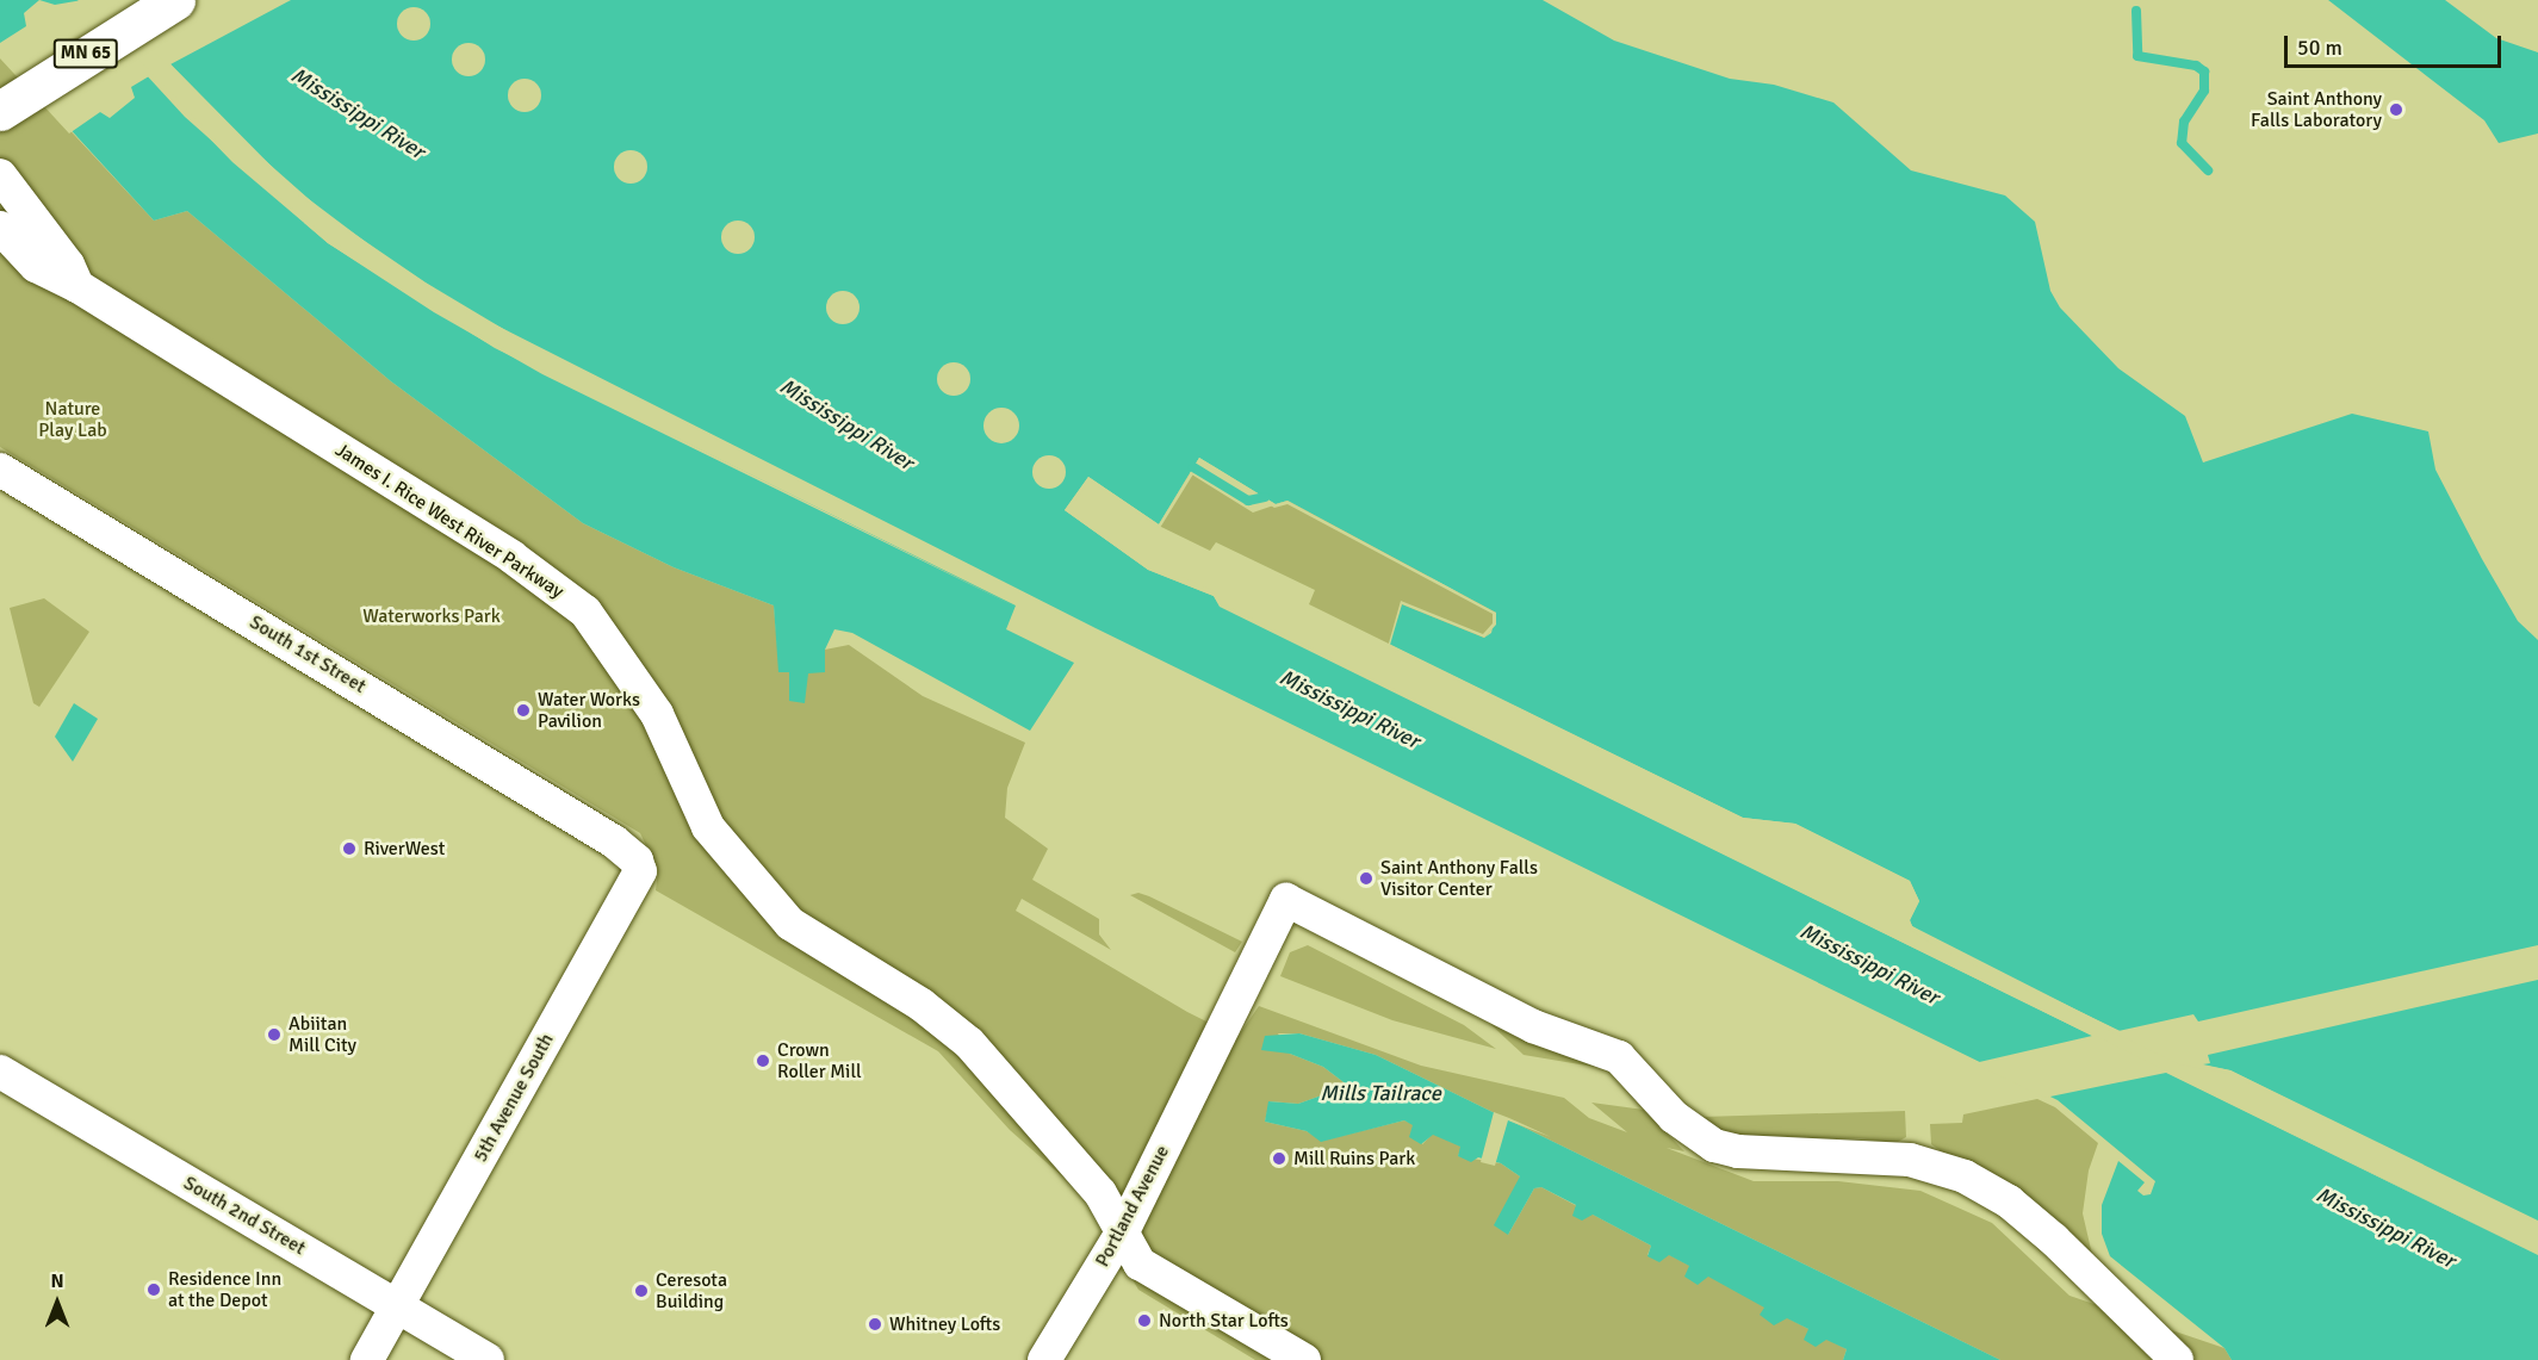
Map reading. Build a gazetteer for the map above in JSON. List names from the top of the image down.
{
  "streets": {
    "main road": ["MN 65"],
    "street": [
      "James I. Rice West River Parkway",
      "South 1st Street",
      "5th Avenue South",
      "Portland Avenue",
      "South 2nd Street"
    ]
  },
  "crossings": [
    ["James I. Rice West River Parkway", "Portland Avenue"],
    ["South 1st Street", "5th Avenue South"],
    ["5th Avenue South", "South 2nd Street"]
  ],
  "water": ["Mississippi River", "Mills Tailrace"],
  "parks": ["Nature Play Lab", "Waterworks Park"],
  "places": [
    "Saint Anthony Falls Laboratory",
    "Water Works Pavilion",
    "RiverWest",
    "Saint Anthony Falls Visitor Center",
    "Abiitan Mill City",
    "Crown Roller Mill",
    "Mill Ruins Park",
    "Residence Inn at the Depot",
    "Ceresota Building",
    "North Star Lofts",
    "Whitney Lofts"
  ],
  "scale_bar": "50 m",
  "north": "top"
}
